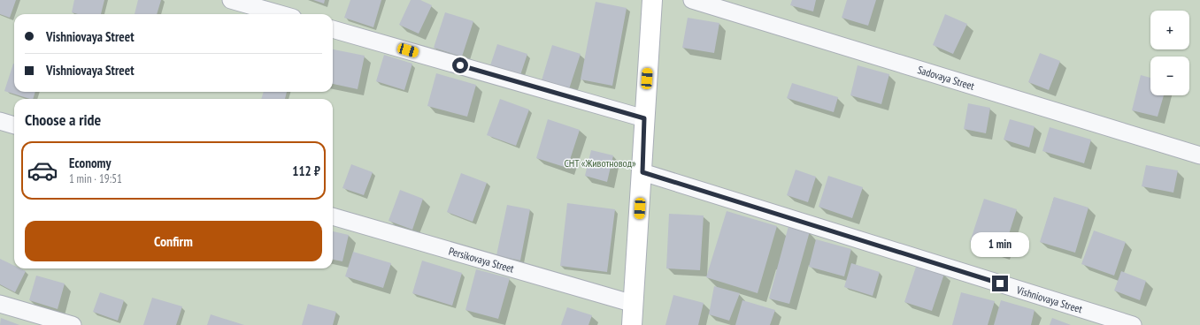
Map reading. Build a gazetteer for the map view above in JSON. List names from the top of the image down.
{
  "streets": {
    "street": ["Sadovaya Street", "Persikovaya Street", "Vishniovaya Street"]
  },
  "parks": ["СНТ «Животновод»"],
  "page": {
    "map_buttons": ["+", "−"],
    "banner": ["Vishniovaya Street", "Vishniovaya Street"],
    "heading": "Choose a ride",
    "list": [
      {
        "name": "Economy",
        "note": "1 min · 19:51",
        "value": "112 ₽"
      }
    ],
    "buttons": "Confirm",
    "bubble": "1 min"
  }
}
